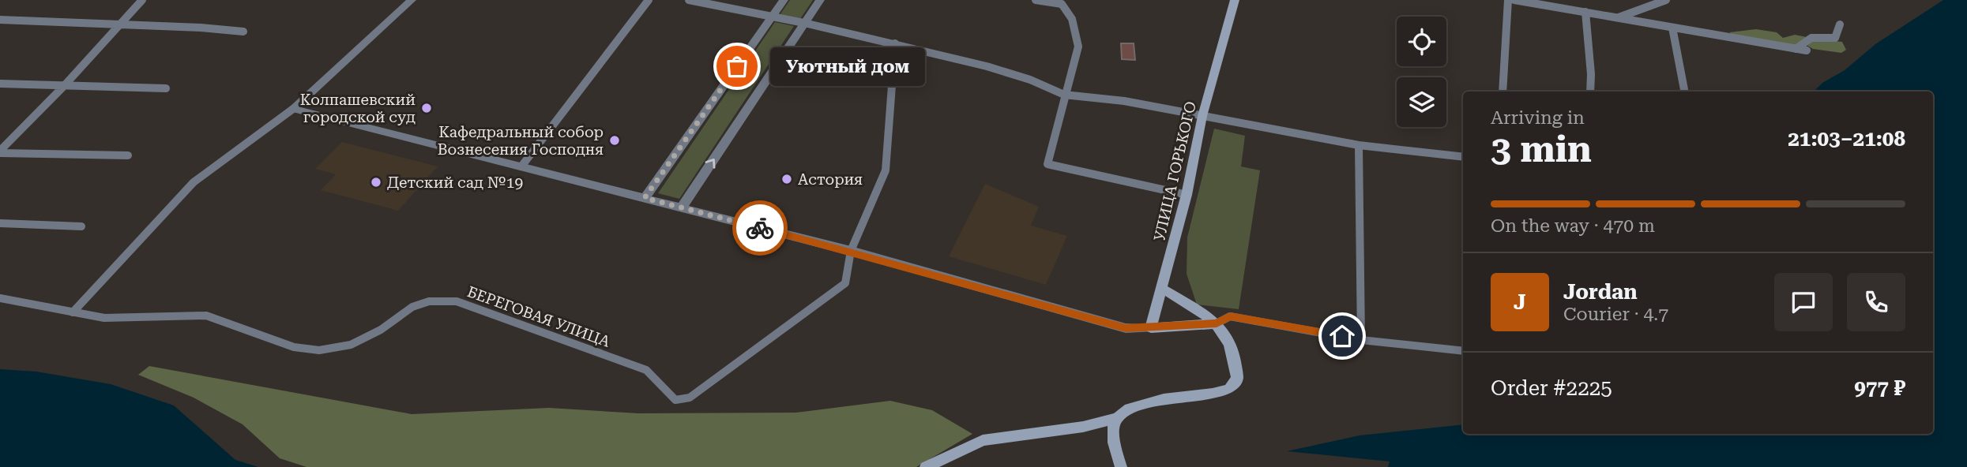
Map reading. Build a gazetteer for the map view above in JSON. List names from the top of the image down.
{
  "streets": {
    "main road": ["УЛИЦА ГОРЬКОГО"],
    "street": ["БЕРЕГОВАЯ УЛИЦА"]
  },
  "places": [
    "Уютный дом",
    "Колпашевский городской суд",
    "Кафедральный собор Вознесения Господня",
    "Астория",
    "Детский сад №19"
  ],
  "page": {
    "bubble": "Уютный дом",
    "heading": ["3 min", "Arriving in", "21:03–21:08"],
    "panel": [
      "Jordan",
      "Courier · 4.7",
      "Order #2225",
      "977 ₽"
    ],
    "bar": "On the way · 470 m",
    "round": "J"
  }
}
